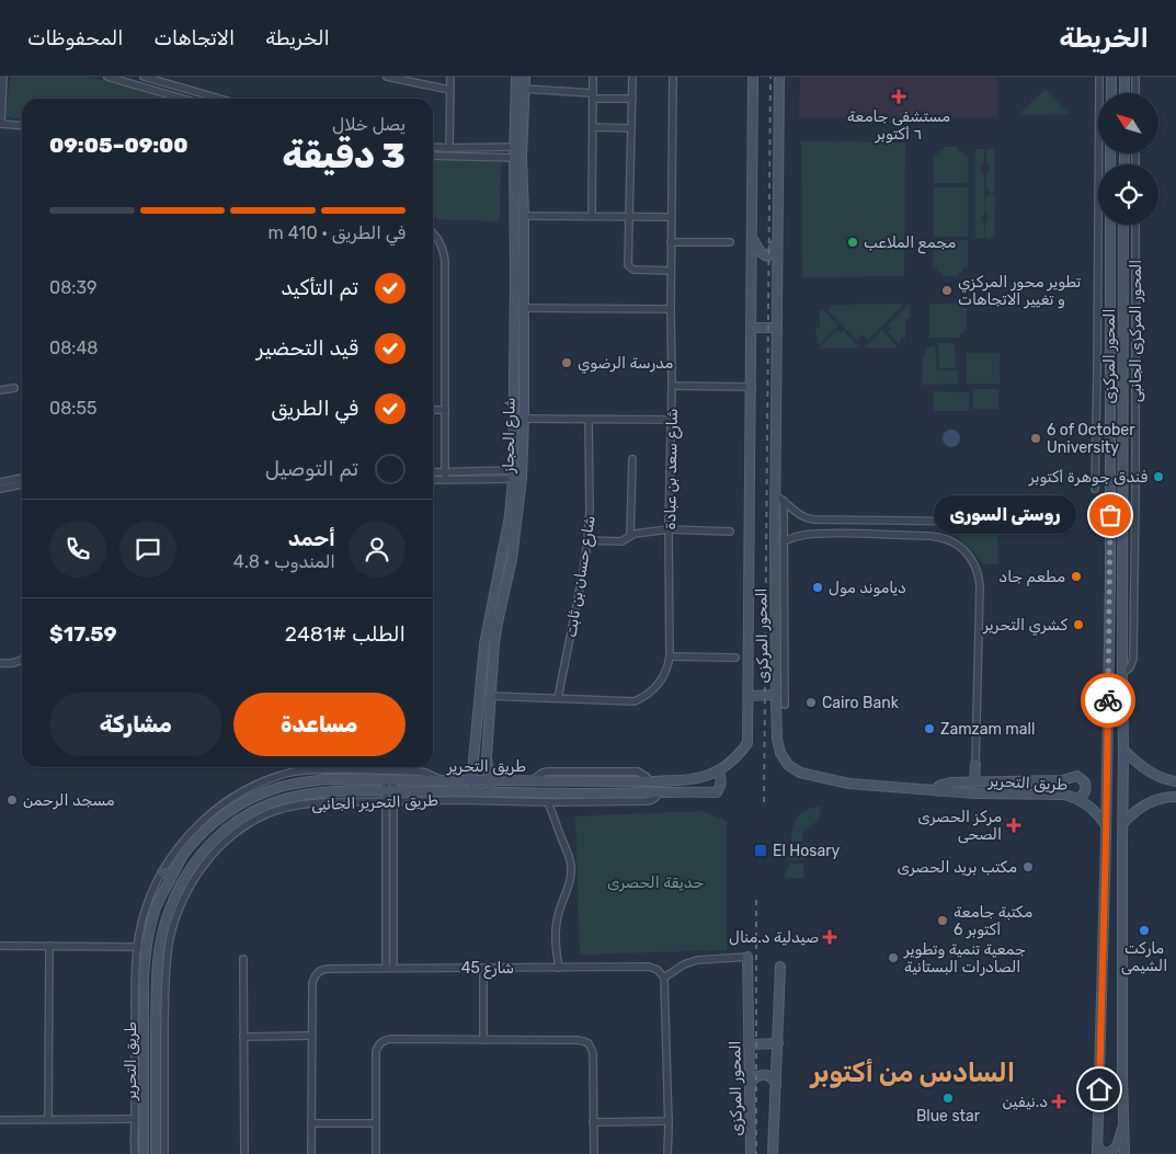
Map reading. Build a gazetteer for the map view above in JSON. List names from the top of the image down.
{
  "streets": {
    "main road": ["المحور المركزى", "شارع الحجاز", "طريق التحرير"],
    "street": [
      "المحور المركزى الجانبى",
      "شارع سعد بن عبادة",
      "شارع حسان بن ثابت",
      "طريق التحرير الجانبى",
      "شارع 45"
    ]
  },
  "crossings": [
    ["المحور المركزى الجانبى", "المحور المركزى"],
    ["المحور المركزى", "طريق التحرير"],
    ["شارع الحجاز", "شارع سعد بن عبادة"],
    ["شارع الحجاز", "طريق التحرير"],
    ["شارع سعد بن عبادة", "شارع حسان بن ثابت"],
    ["طريق التحرير", "طريق التحرير الجانبى"]
  ],
  "districts": ["السادس من أكتوبر"],
  "parks": ["حديقة الحصرى"],
  "places": {
    "health": [
      "مستشفى جامعة ٦ أكتوبر",
      "مركز الحصرى الصحى",
      "صيدلية د.منال",
      "د.نيفين"
    ],
    "other": [
      "مجمع الملاعب",
      "تطوير محور المركزي و تغيير الاتجاهات",
      "مدرسة الرضوي",
      "6 of October University",
      "فندق جوهرة أكتوبر",
      "روستى السورى",
      "مطعم جاد",
      "دياموند مول",
      "كشري التحرير",
      "Cairo Bank",
      "Zamzam mall",
      "مسجد الرحمن",
      "مكتب بريد الحصرى",
      "مكتبة جامعة 6 أكتوبر",
      "ماركت الشيمى",
      "جمعية تنمية وتطوير الصادرات البستانية",
      "Blue star"
    ],
    "transit": ["El Hosary"]
  },
  "north": "top left",
  "page": {
    "header": "الخريطة",
    "nav": ["الخريطة", "الاتجاهات", "المحفوظات"],
    "heading": ["3 دقيقة", "يصل خلال", "09:00–09:05"],
    "panel": [
      "أحمد",
      "المندوب · 4.8",
      "الطلب #2481",
      "$17.59"
    ],
    "bar": "في الطريق · 410 m",
    "list": [
      ["تم التأكيد", "08:39"],
      ["قيد التحضير", "08:48"],
      ["في الطريق", "08:55"],
      "تم التوصيل"
    ],
    "bubble": "روستى السورى",
    "buttons": ["مساعدة", "مشاركة"]
  }
}
